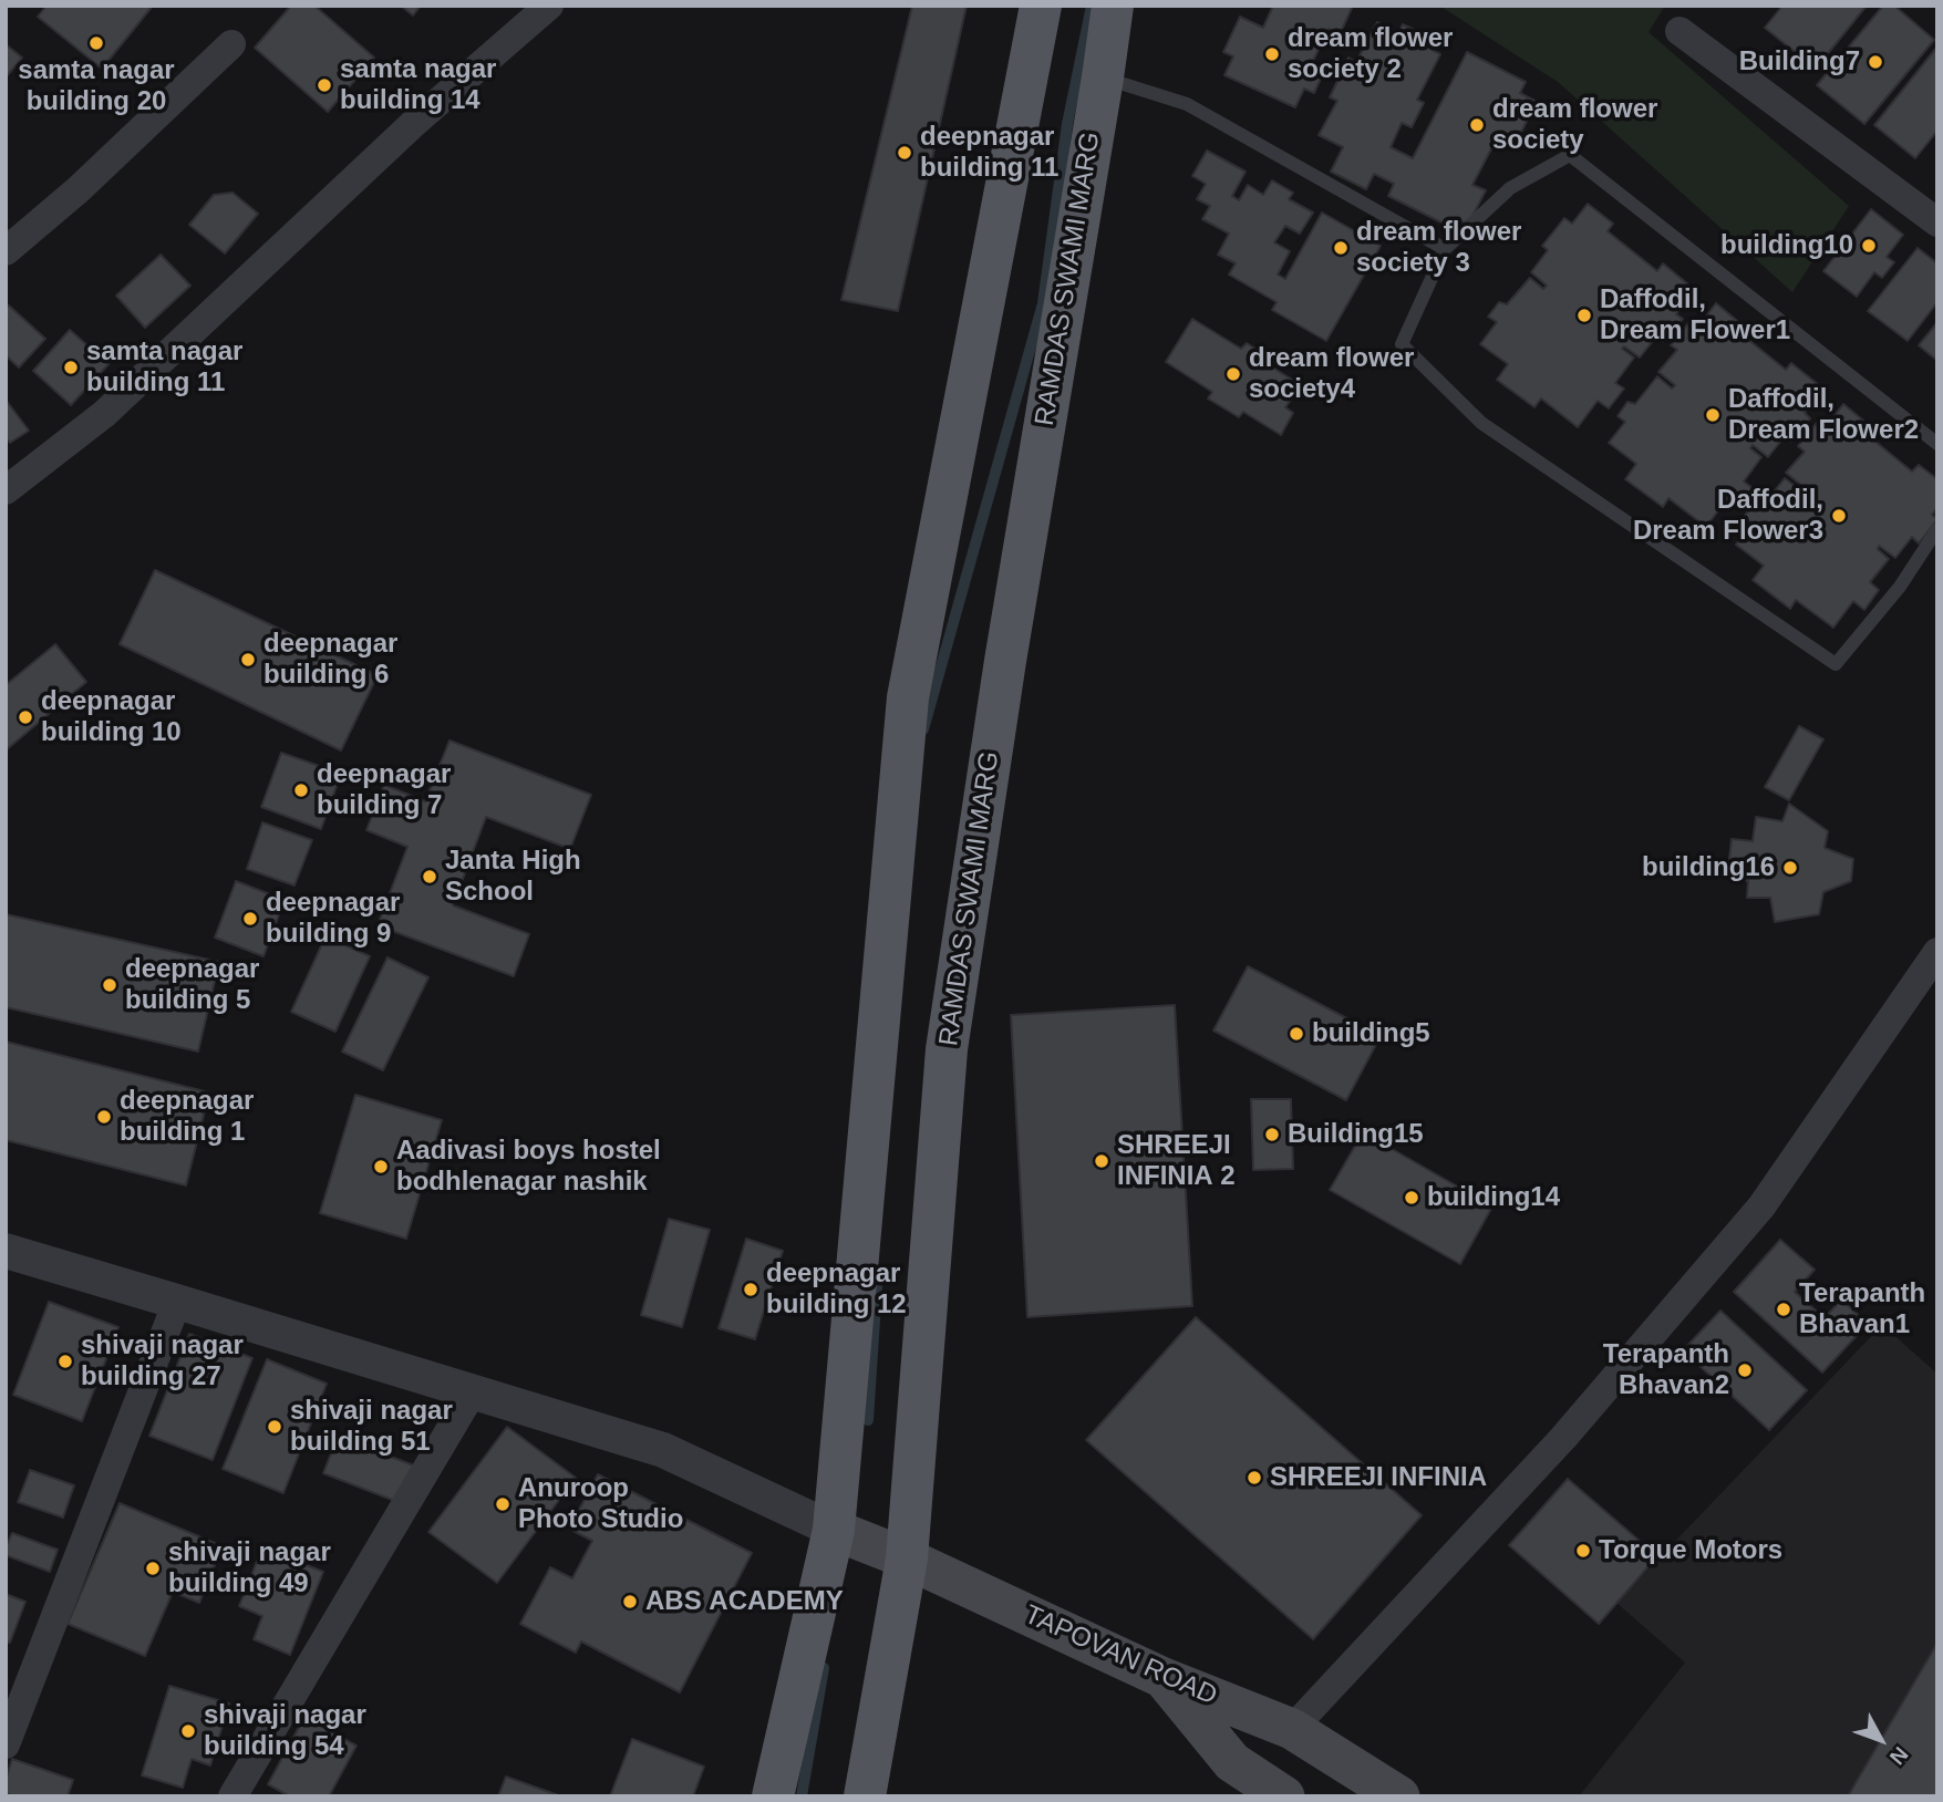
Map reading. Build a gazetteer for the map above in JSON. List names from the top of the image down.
{
  "streets": {
    "main road": ["RAMDAS SWAMI MARG", "TAPOVAN ROAD"]
  },
  "crossings": [
    ["RAMDAS SWAMI MARG", "TAPOVAN ROAD"]
  ],
  "places": [
    "samta nagar building 20",
    "dream flower society 2",
    "Building7",
    "samta nagar building 14",
    "dream flower society",
    "deepnagar building 11",
    "building10",
    "dream flower society 3",
    "Daffodil, Dream Flower1",
    "samta nagar building 11",
    "dream flower society4",
    "Daffodil, Dream Flower2",
    "Daffodil, Dream Flower3",
    "deepnagar building 6",
    "deepnagar building 10",
    "deepnagar building 7",
    "building16",
    "Janta High School",
    "deepnagar building 9",
    "deepnagar building 5",
    "building5",
    "deepnagar building 1",
    "Building15",
    "SHREEJI INFINIA 2",
    "Aadivasi boys hostel bodhlenagar nashik",
    "building14",
    "deepnagar building 12",
    "Terapanth Bhavan1",
    "shivaji nagar building 27",
    "Terapanth Bhavan2",
    "shivaji nagar building 51",
    "SHREEJI INFINIA",
    "Anuroop Photo Studio",
    "Torque Motors",
    "shivaji nagar building 49",
    "ABS ACADEMY",
    "shivaji nagar building 54"
  ],
  "north": "bottom right"
}
